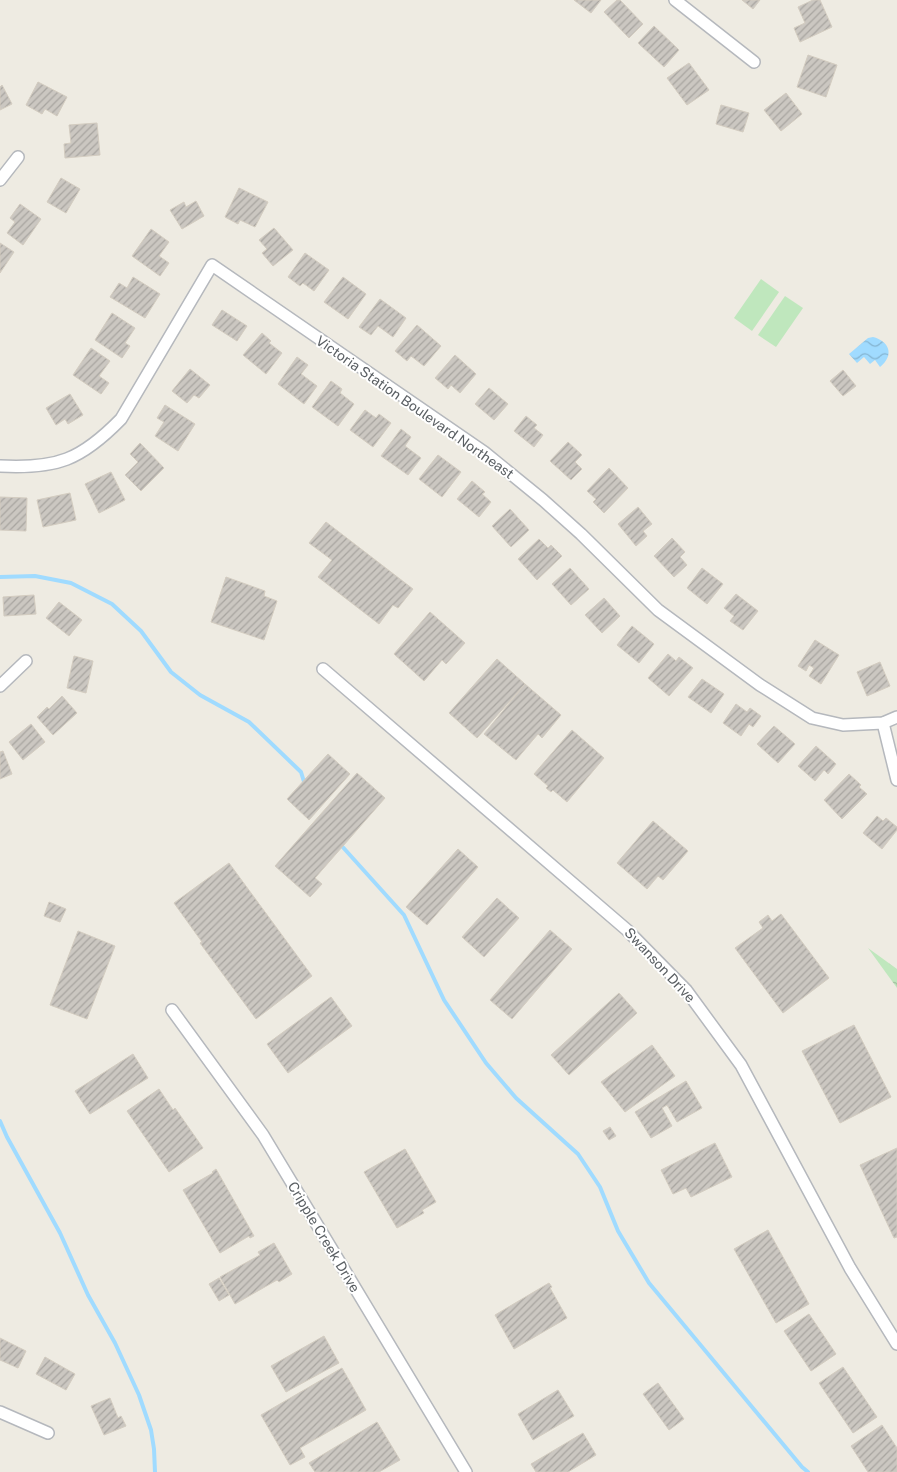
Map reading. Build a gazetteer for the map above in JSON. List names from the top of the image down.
{
  "streets": {
    "street": ["Victoria Station Boulevard Northeast", "Swanson Drive", "Cripple Creek Drive"]
  }
}
